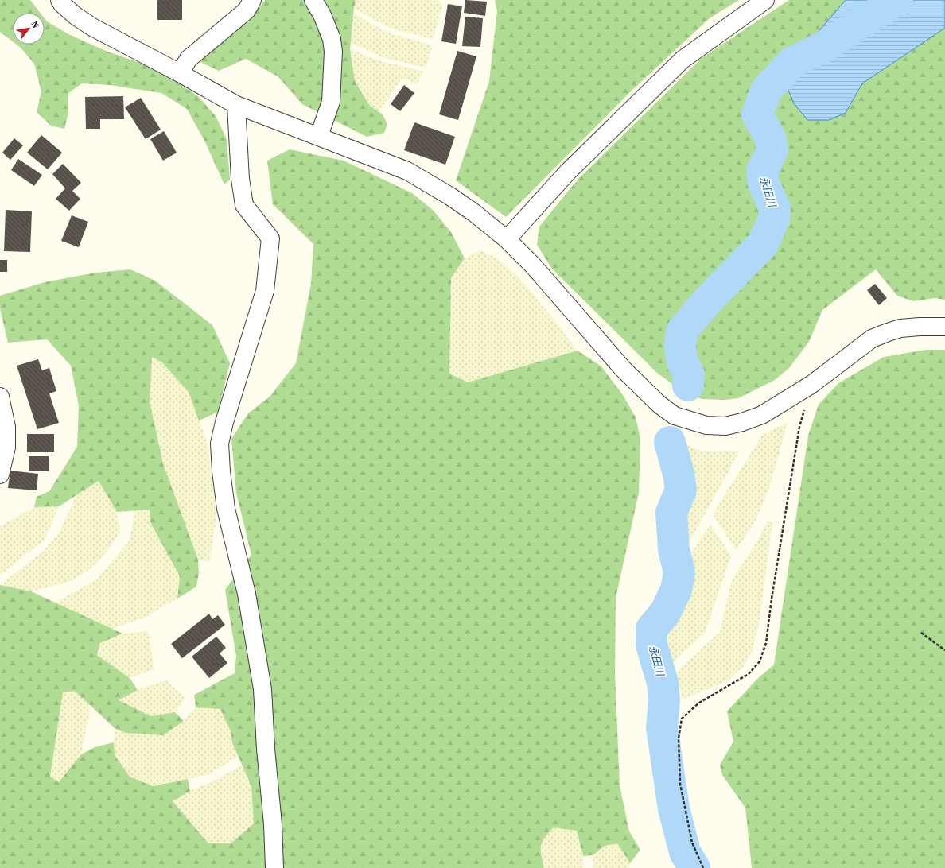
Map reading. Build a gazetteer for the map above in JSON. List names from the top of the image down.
{
  "water": ["永田川"],
  "north": "top right"
}
